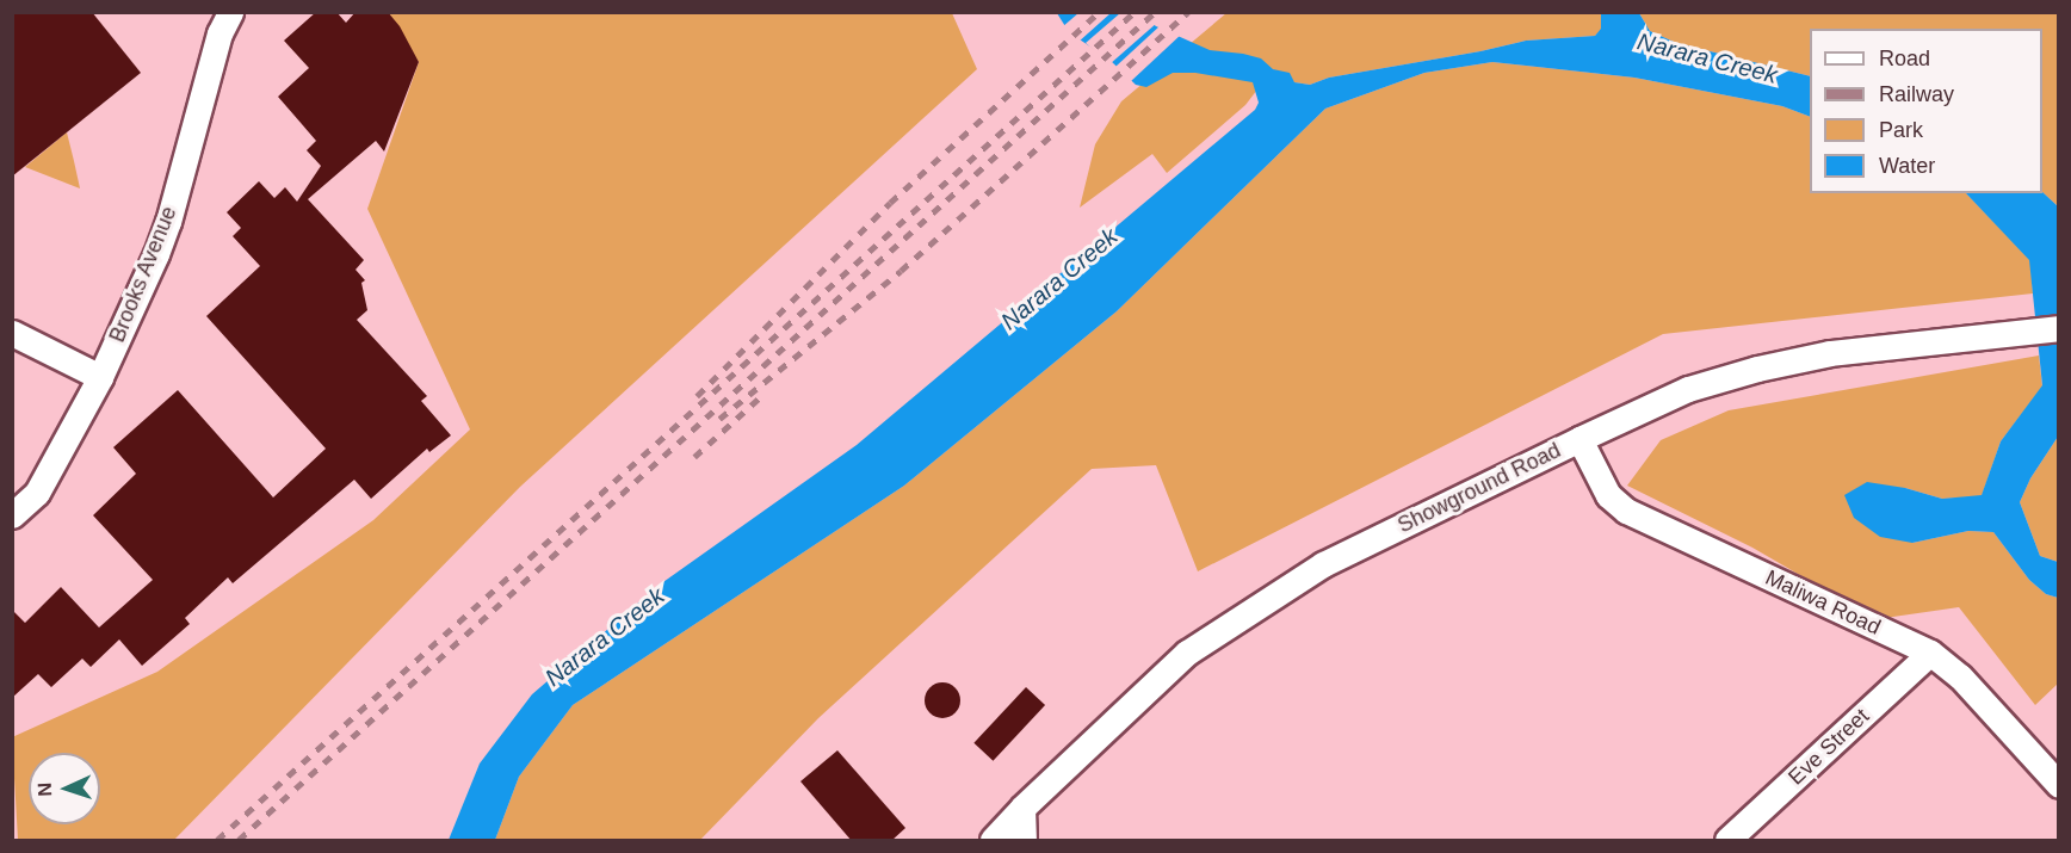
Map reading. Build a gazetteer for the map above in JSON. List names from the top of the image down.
{
  "streets": {
    "street": [
      "Brooks Avenue",
      "Showground Road",
      "Maliwa Road",
      "Eve Street"
    ]
  },
  "crossings": [
    ["Showground Road", "Maliwa Road"],
    ["Maliwa Road", "Eve Street"]
  ],
  "water": ["Narara Creek"],
  "legend": [
    "Road",
    "Railway",
    "Park",
    "Water"
  ],
  "north": "left"
}
